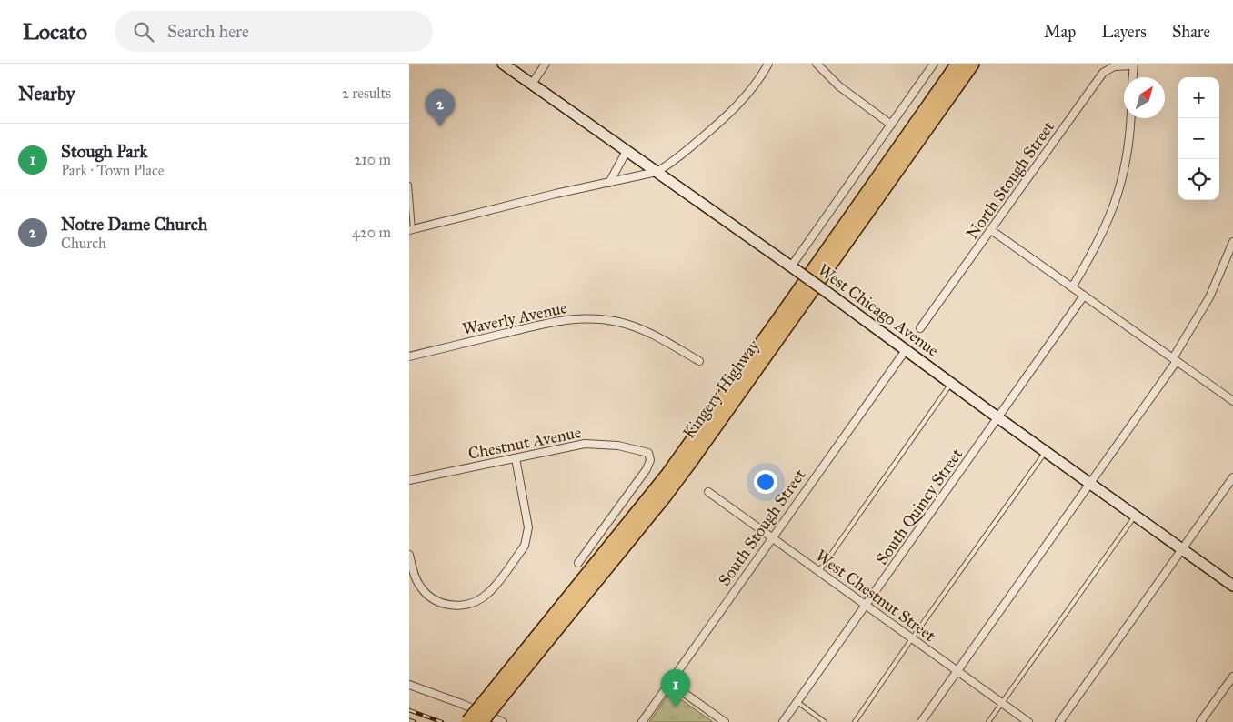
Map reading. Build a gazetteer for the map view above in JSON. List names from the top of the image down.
{
  "streets": {
    "highway": ["Kingery Highway"],
    "main road": ["West Chicago Avenue"],
    "street": [
      "North Stough Street",
      "Waverly Avenue",
      "Chestnut Avenue",
      "South Quincy Street",
      "South Stough Street",
      "West Chestnut Street"
    ]
  },
  "crossings": [
    ["West Chicago Avenue", "South Quincy Street"],
    ["West Chicago Avenue", "South Stough Street"],
    ["South Quincy Street", "West Chestnut Street"],
    ["South Stough Street", "West Chestnut Street"]
  ],
  "north": "top right",
  "page": {
    "header": "Locato",
    "search": "Search here",
    "nav": ["Map", "Layers", "Share"],
    "heading": ["Nearby", "2 results"],
    "map_buttons": ["+", "−"],
    "pins": ["2", "1"],
    "list": [
      {
        "mark": "1",
        "name": "Stough Park",
        "note": "Park · Town Place",
        "value": "210 m"
      },
      {
        "mark": "2",
        "name": "Notre Dame Church",
        "note": "Church",
        "value": "420 m"
      }
    ]
  }
}
